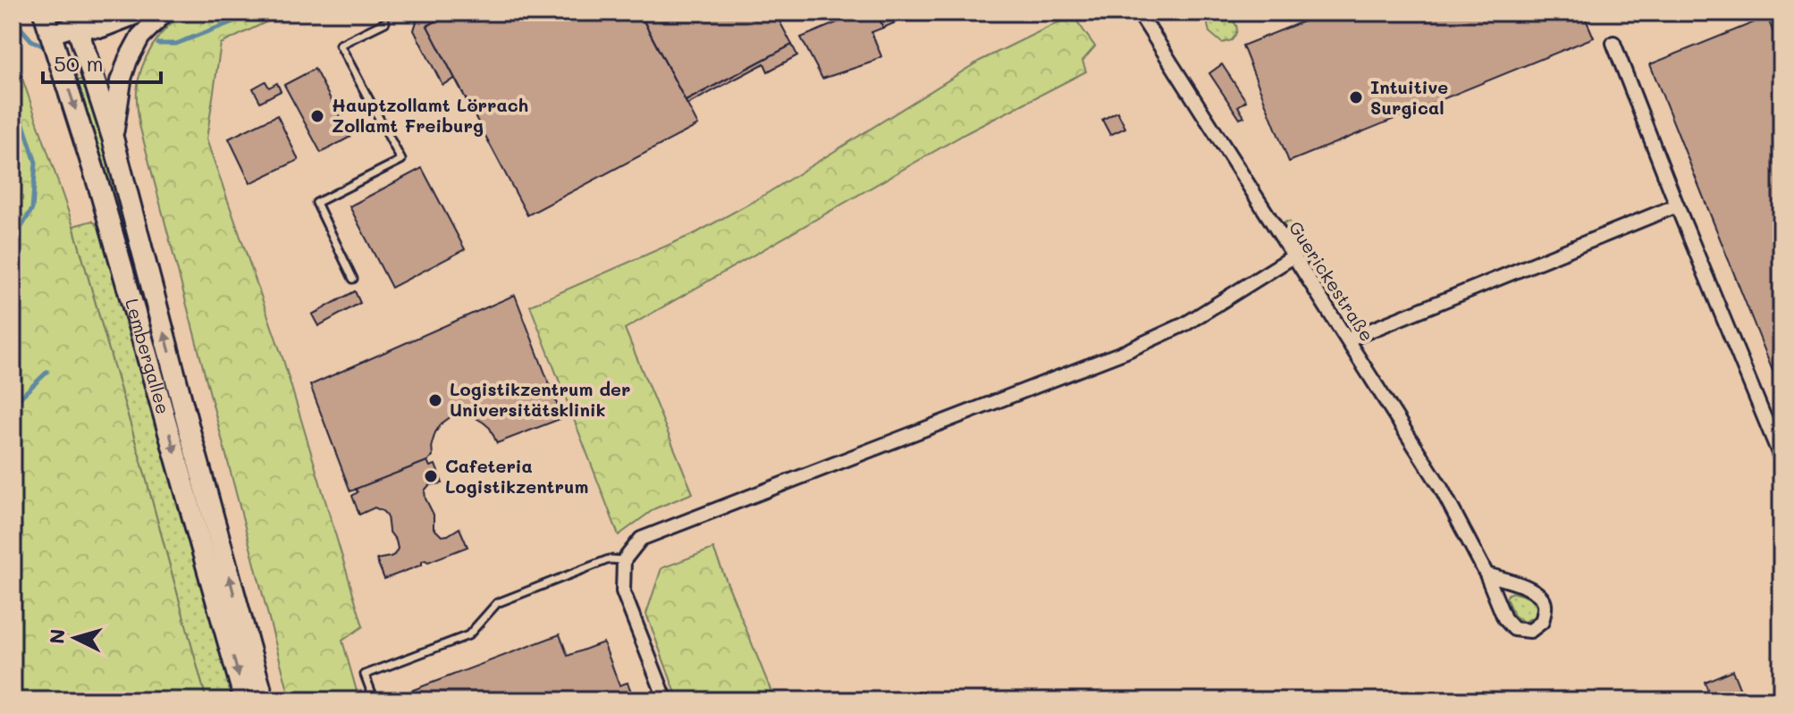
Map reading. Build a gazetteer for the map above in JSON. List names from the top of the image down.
{
  "streets": {
    "main road": ["Lembergallee"],
    "street": ["Guerickestraße"]
  },
  "places": [
    "Intuitive Surgical",
    "Hauptzollamt Lörrach Zollamt Freiburg",
    "Logistikzentrum der Universitätsklinik",
    "Cafeteria Logistikzentrum"
  ],
  "scale_bar": "50 m",
  "north": "left"
}
